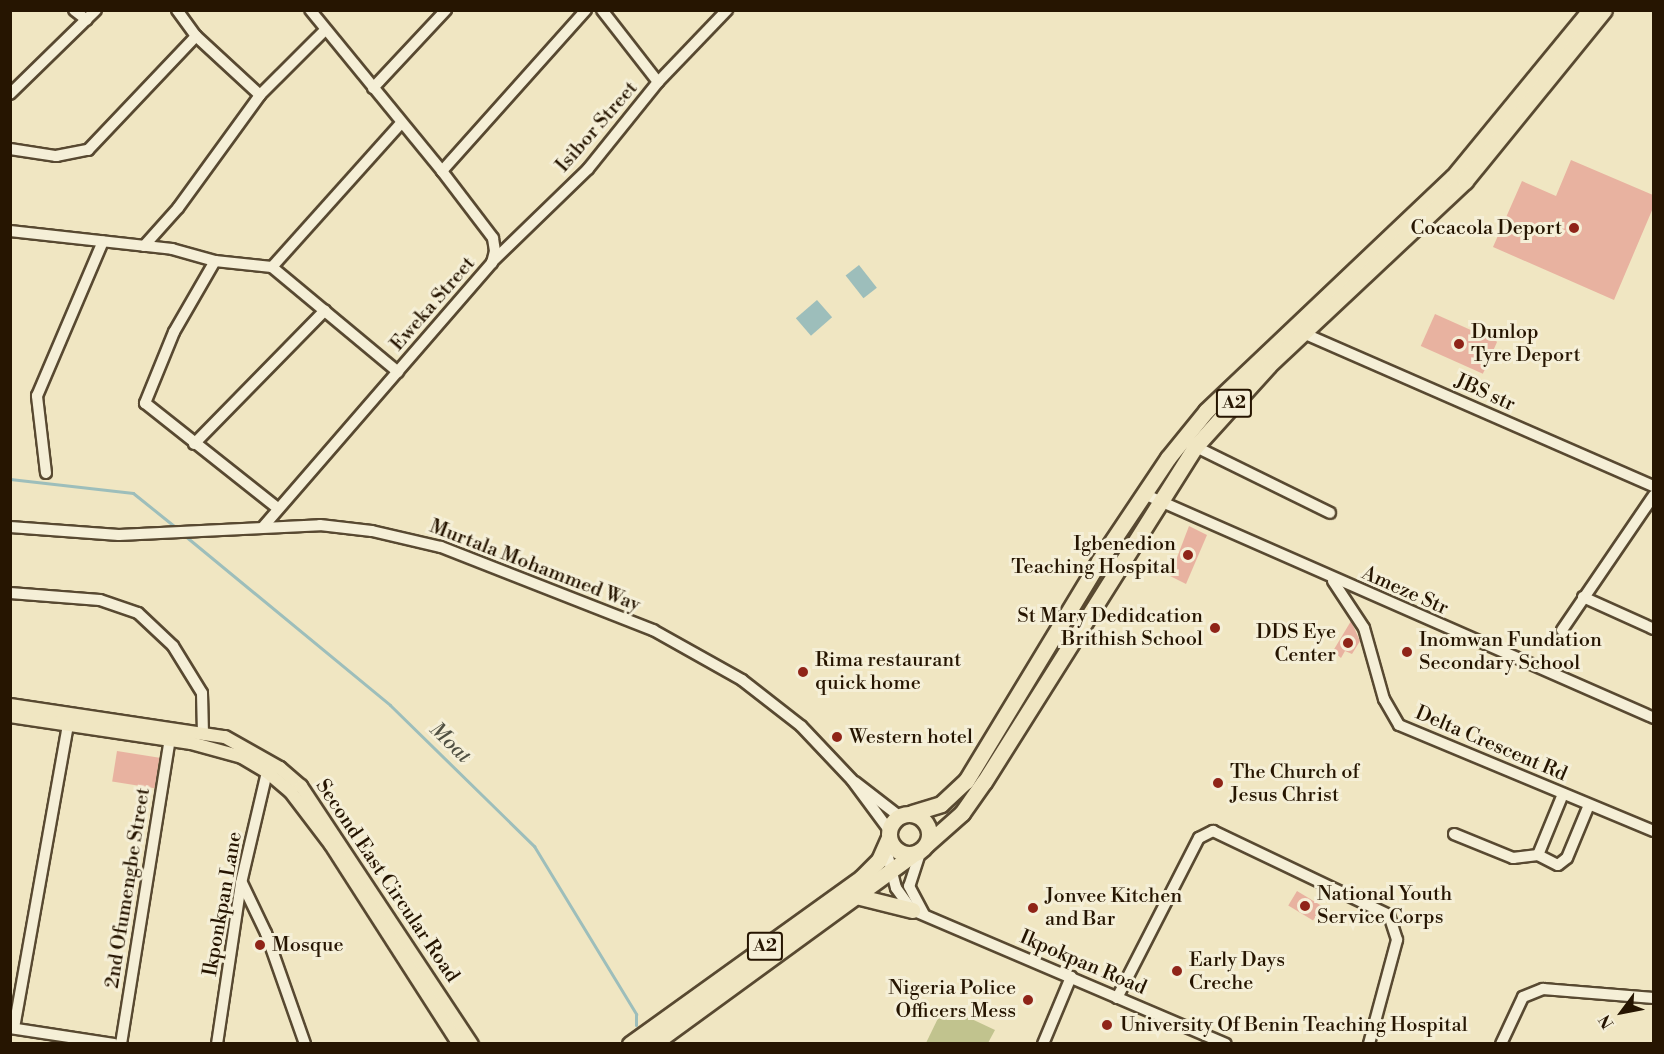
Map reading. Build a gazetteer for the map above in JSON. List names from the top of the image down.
{
  "streets": {
    "highway": ["A2"],
    "main road": ["Second East Circular Road"],
    "street": [
      "Isibor Street",
      "Eweka Street",
      "JBS str",
      "Murtala Mohammed Way",
      "Ameze Str",
      "Delta Crescent Rd",
      "2nd Ofumengbe Street",
      "Ikponkpan Lane",
      "Ikpokpan Road"
    ]
  },
  "crossings": [
    ["Isibor Street", "Eweka Street"],
    ["Eweka Street", "Murtala Mohammed Way"],
    ["JBS str", "A2"],
    ["A2", "Ameze Str"],
    ["Ameze Str", "Delta Crescent Rd"],
    ["Second East Circular Road", "2nd Ofumengbe Street"],
    ["Second East Circular Road", "Ikponkpan Lane"]
  ],
  "water": ["Moat"],
  "places": [
    "Cocacola Deport",
    "Dunlop Tyre Deport",
    "Igbenedion Teaching Hospital",
    "St Mary Dedidcation Brithish School",
    "DDS Eye Center",
    "Inomwan Fundation Secondary School",
    "Rima restaurant quick home",
    "Western hotel",
    "The Church of Jesus Christ",
    "National Youth Service Corps",
    "Jonvee Kitchen and Bar",
    "Mosque",
    "Early Days Creche",
    "Nigeria Police Officers Mess",
    "University Of Benin Teaching Hospital"
  ],
  "north": "bottom left"
}
